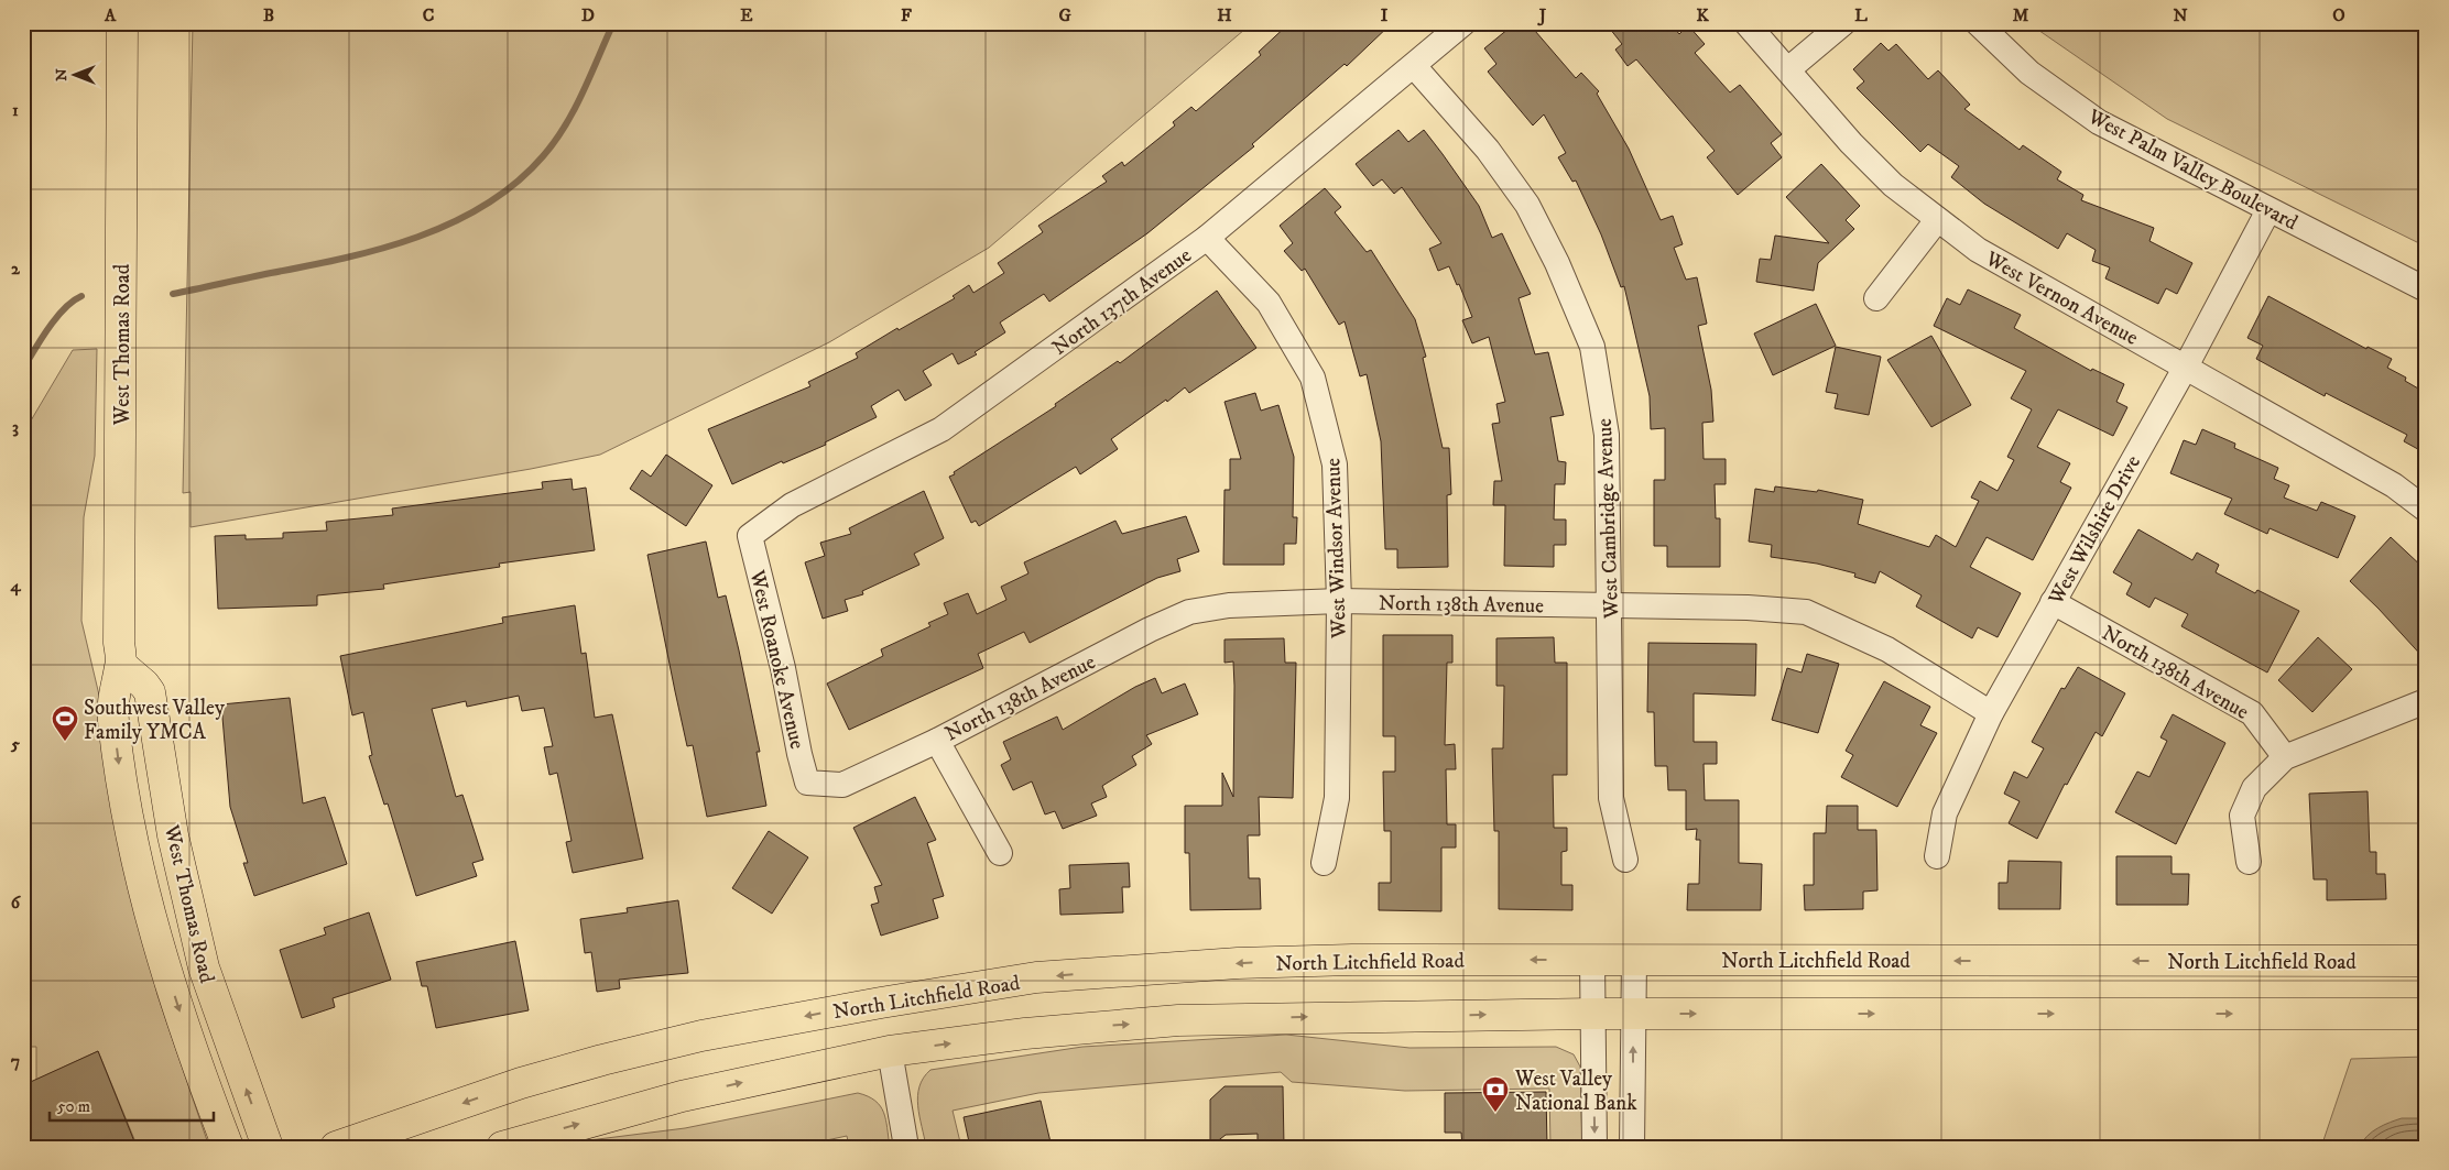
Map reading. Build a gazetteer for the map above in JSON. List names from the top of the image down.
{
  "streets": {
    "main road": ["West Thomas Road", "North Litchfield Road"],
    "street": [
      "West Palm Valley Boulevard",
      "West Vernon Avenue",
      "North 137th Avenue",
      "West Cambridge Avenue",
      "West Wilshire Drive",
      "West Windsor Avenue",
      "North 138th Avenue",
      "West Roanoke Avenue"
    ]
  },
  "crossings": [
    ["West Palm Valley Boulevard", "West Wilshire Drive"],
    ["West Vernon Avenue", "West Wilshire Drive"],
    ["North 137th Avenue", "West Cambridge Avenue"],
    ["North 137th Avenue", "West Windsor Avenue"],
    ["North 137th Avenue", "West Roanoke Avenue"],
    ["West Cambridge Avenue", "North 138th Avenue"],
    ["West Wilshire Drive", "North 138th Avenue"],
    ["West Windsor Avenue", "North 138th Avenue"],
    ["North 138th Avenue", "West Roanoke Avenue"]
  ],
  "places": {
    "sports": ["Southwest Valley Family YMCA"],
    "bank": ["West Valley National Bank"]
  },
  "scale_bar": "50 m",
  "north": "left",
  "grid": {
    "columns": [
      "A",
      "B",
      "C",
      "D",
      "E",
      "F",
      "G",
      "H",
      "I",
      "J",
      "K",
      "L",
      "M",
      "N",
      "O"
    ],
    "rows": [
      "1",
      "2",
      "3",
      "4",
      "5",
      "6",
      "7"
    ]
  }
}
